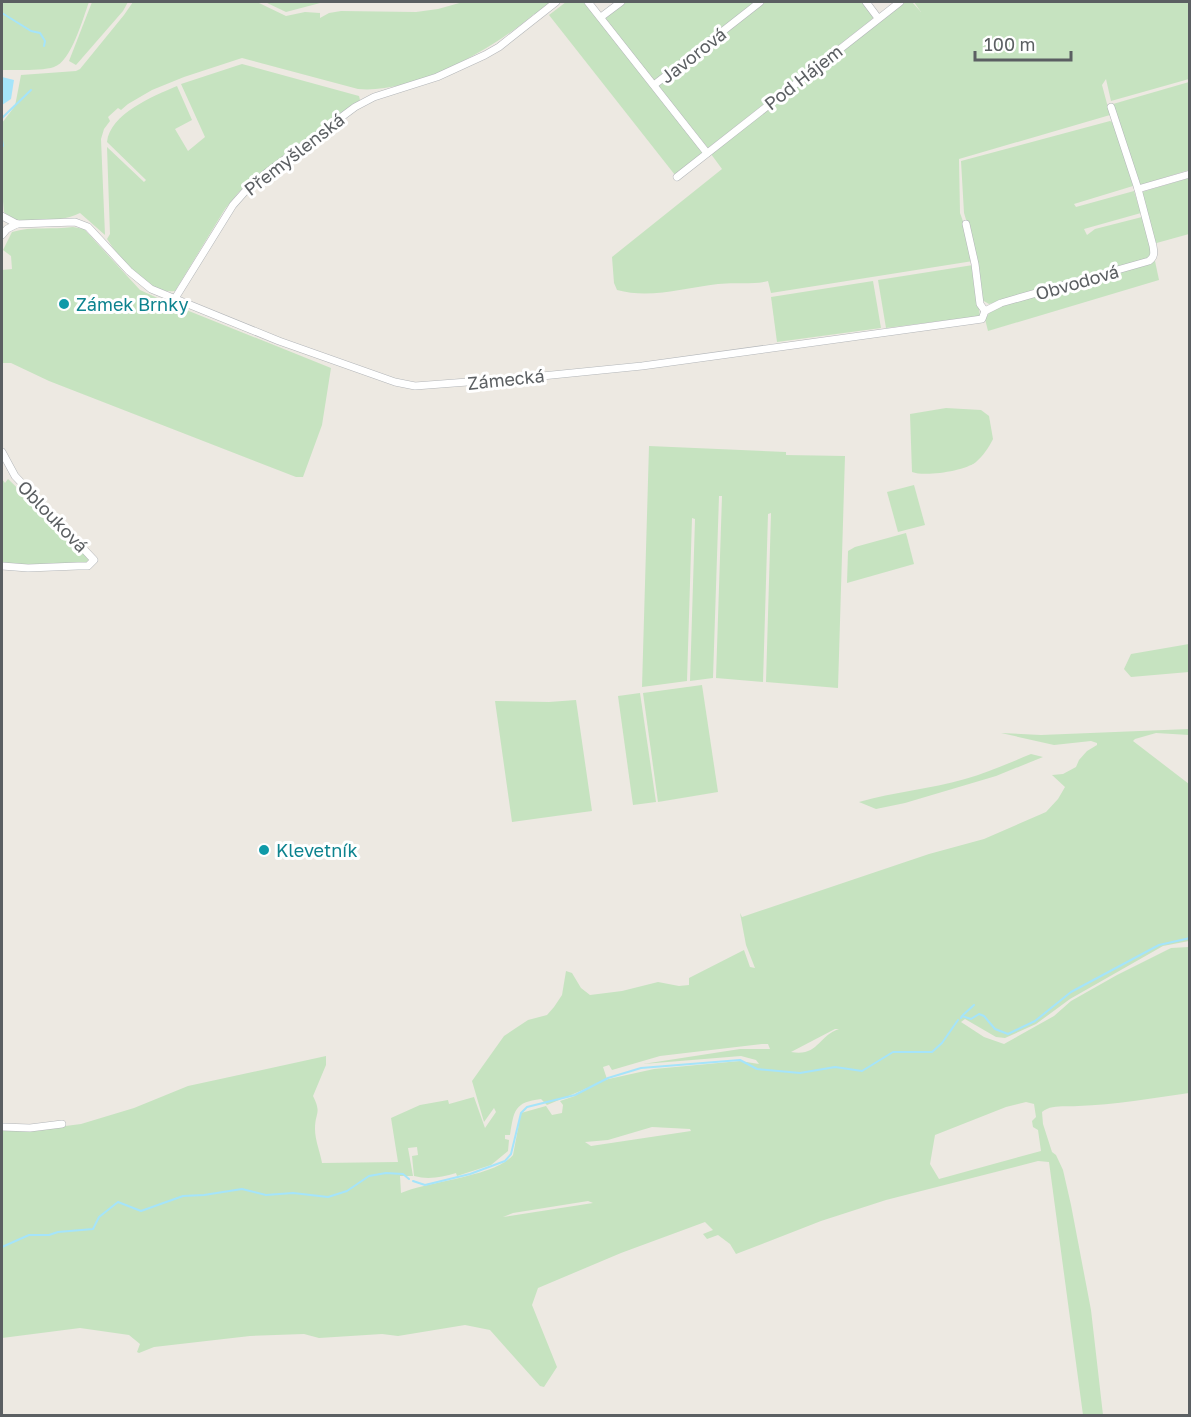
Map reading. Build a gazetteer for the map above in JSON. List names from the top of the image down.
{
  "streets": {
    "street": [
      "Javorová",
      "Pod Hájem",
      "Přemyšlenská",
      "Obvodová",
      "Zámecká",
      "Oblouková"
    ]
  },
  "crossings": [
    ["Přemyšlenská", "Zámecká"],
    ["Obvodová", "Zámecká"]
  ],
  "places": ["Zámek Brnky", "Klevetník"],
  "scale_bar": "100 m"
}
